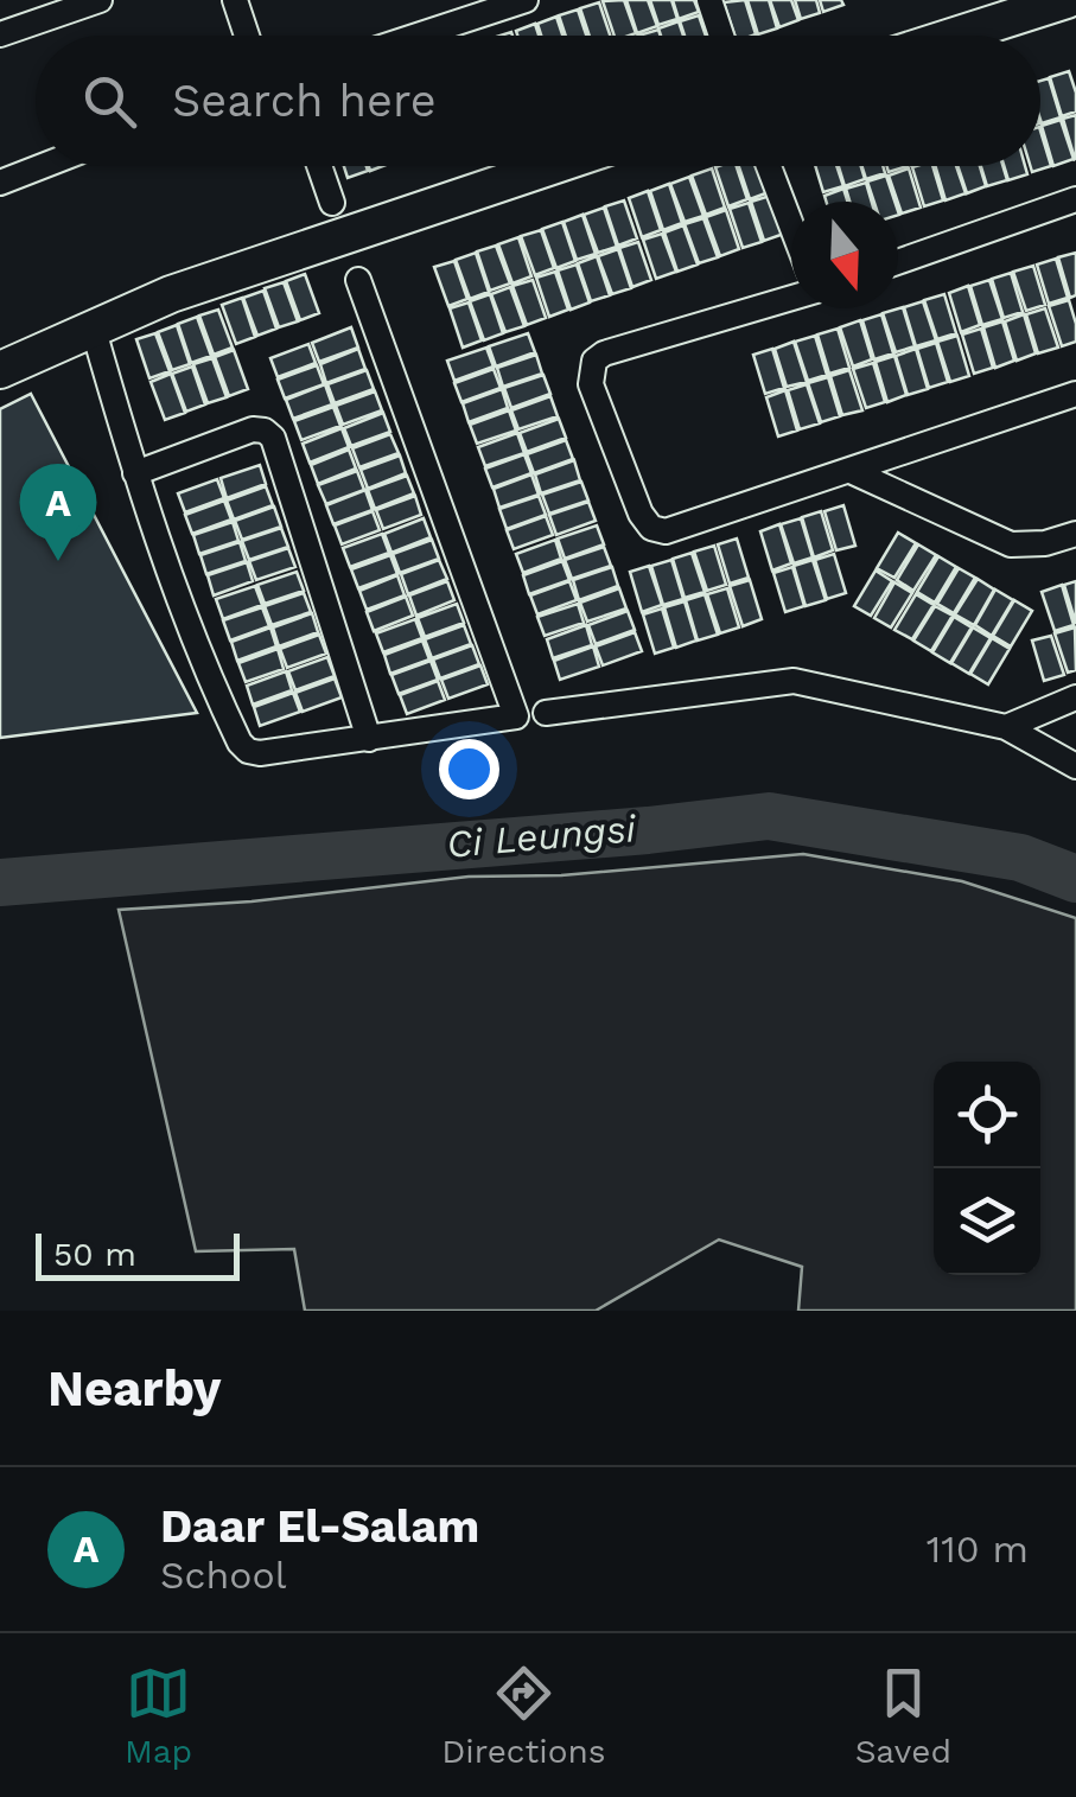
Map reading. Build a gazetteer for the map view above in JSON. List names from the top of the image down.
{
  "water": ["Ci Leungsi"],
  "scale_bar": "50 m",
  "north": "bottom",
  "page": {
    "search": "Search here",
    "pins": "A",
    "scale": "50 m",
    "heading": "Nearby",
    "list": [
      {
        "mark": "A",
        "name": "Daar El-Salam",
        "note": "School",
        "value": "110 m"
      }
    ],
    "nav": ["Map", "Directions", "Saved"]
  }
}
